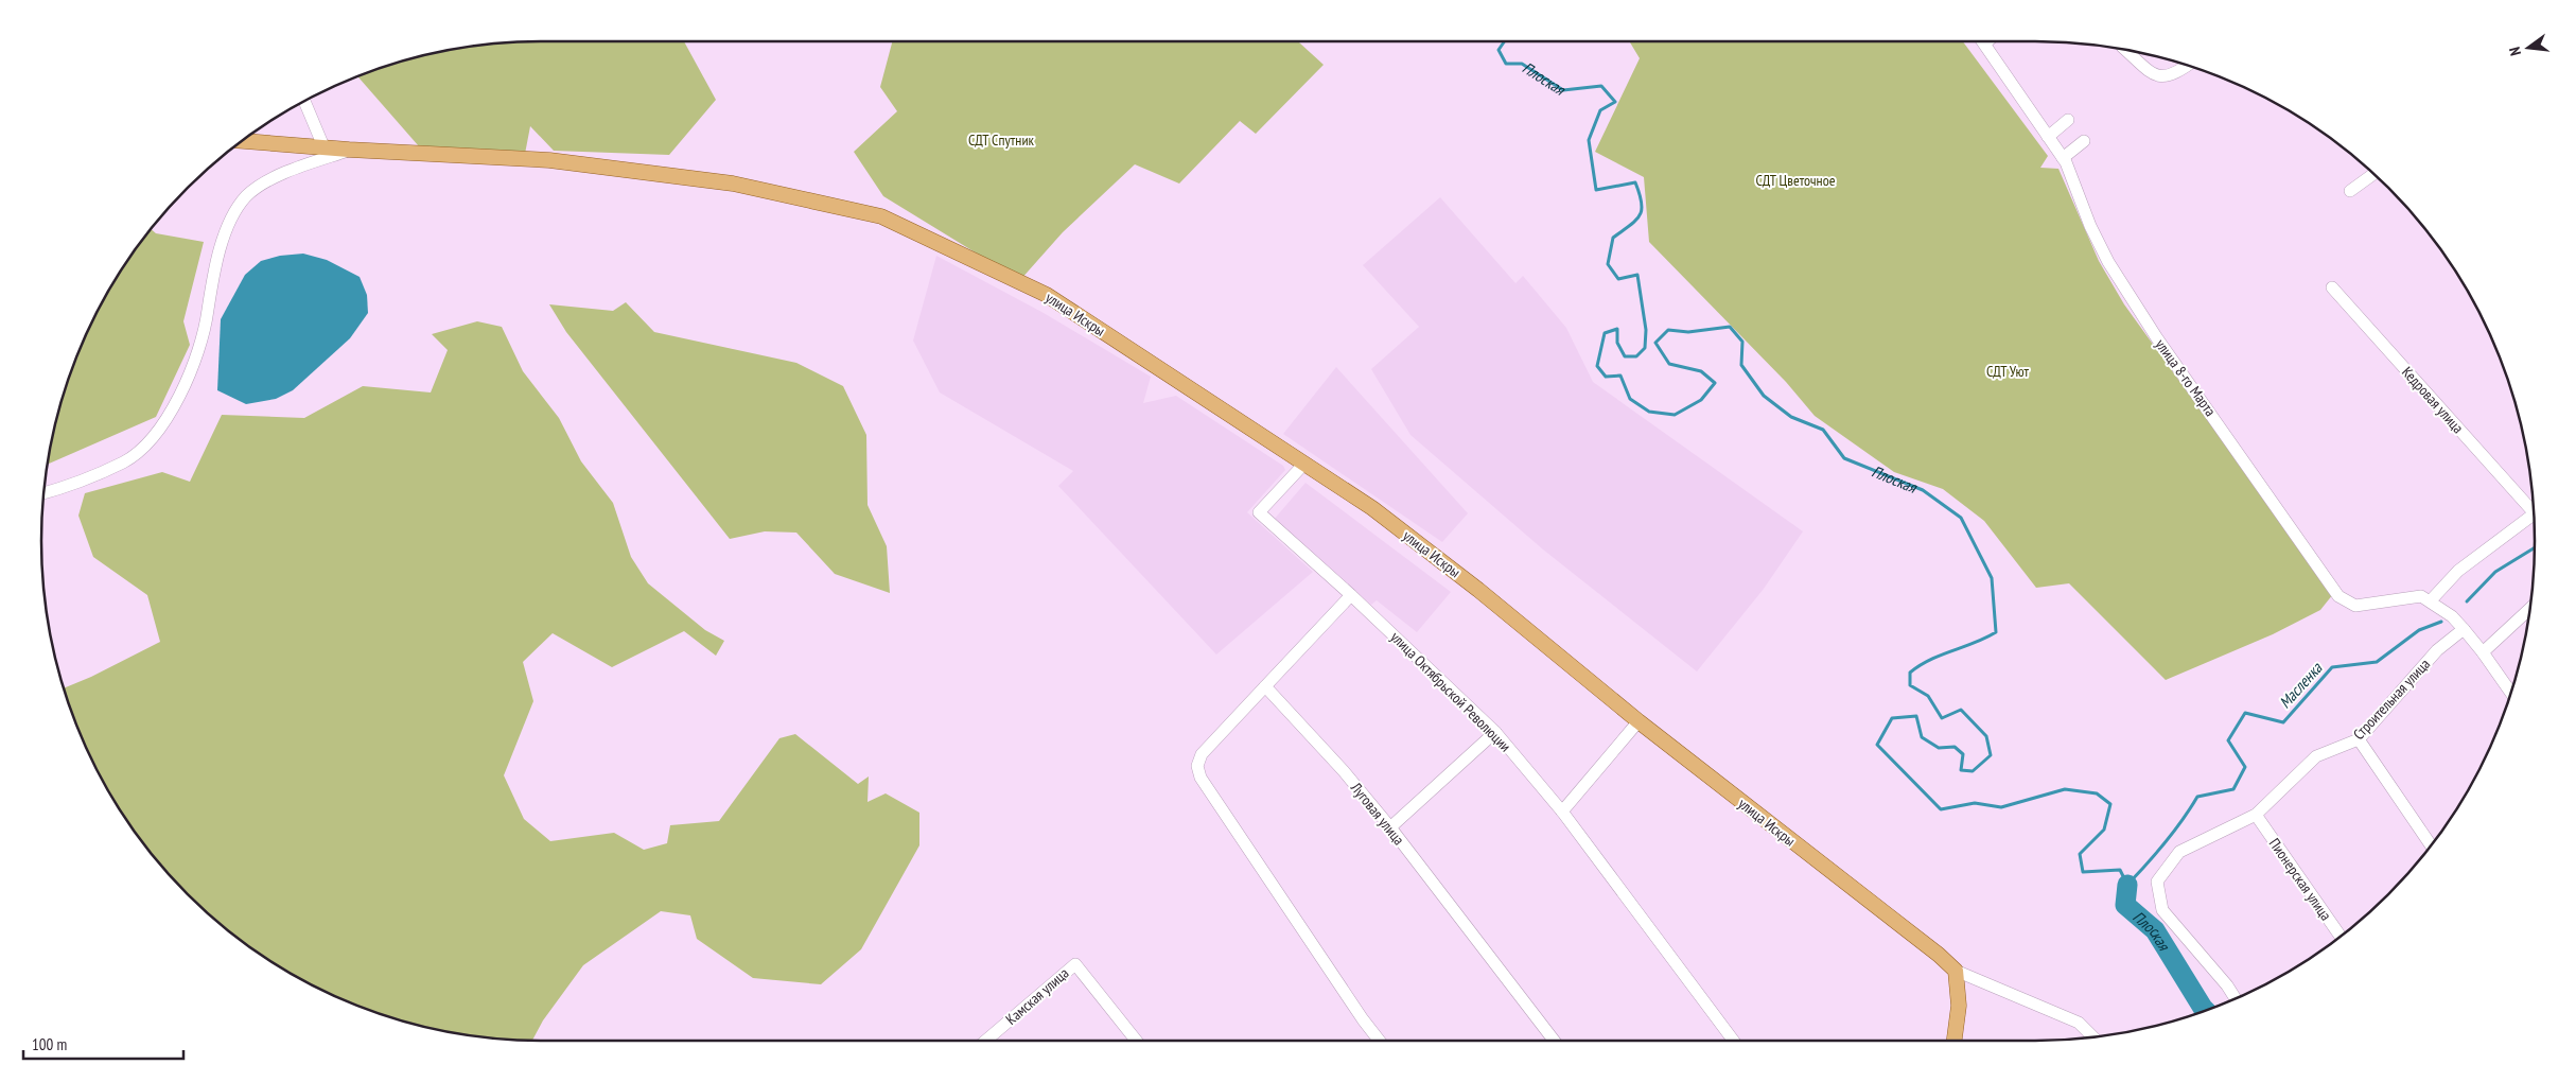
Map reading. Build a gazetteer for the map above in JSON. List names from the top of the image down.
{
  "streets": {
    "main road": ["улица Искры"],
    "street": [
      "улица 8-го Марта",
      "Кедровая улица",
      "улица Октябрьской Революции",
      "Строительная улица",
      "Луговая улица",
      "Пионерская улица",
      "Камская улица"
    ]
  },
  "crossings": [
    ["улица Искры", "улица Октябрьской Революции"],
    ["Строительная улица", "Пионерская улица"]
  ],
  "water": ["Плоская", "Масленка"],
  "parks": ["СДТ Спутник", "СДТ Цветочное", "СДТ Уют"],
  "scale_bar": "100 m",
  "north": "left"
}
